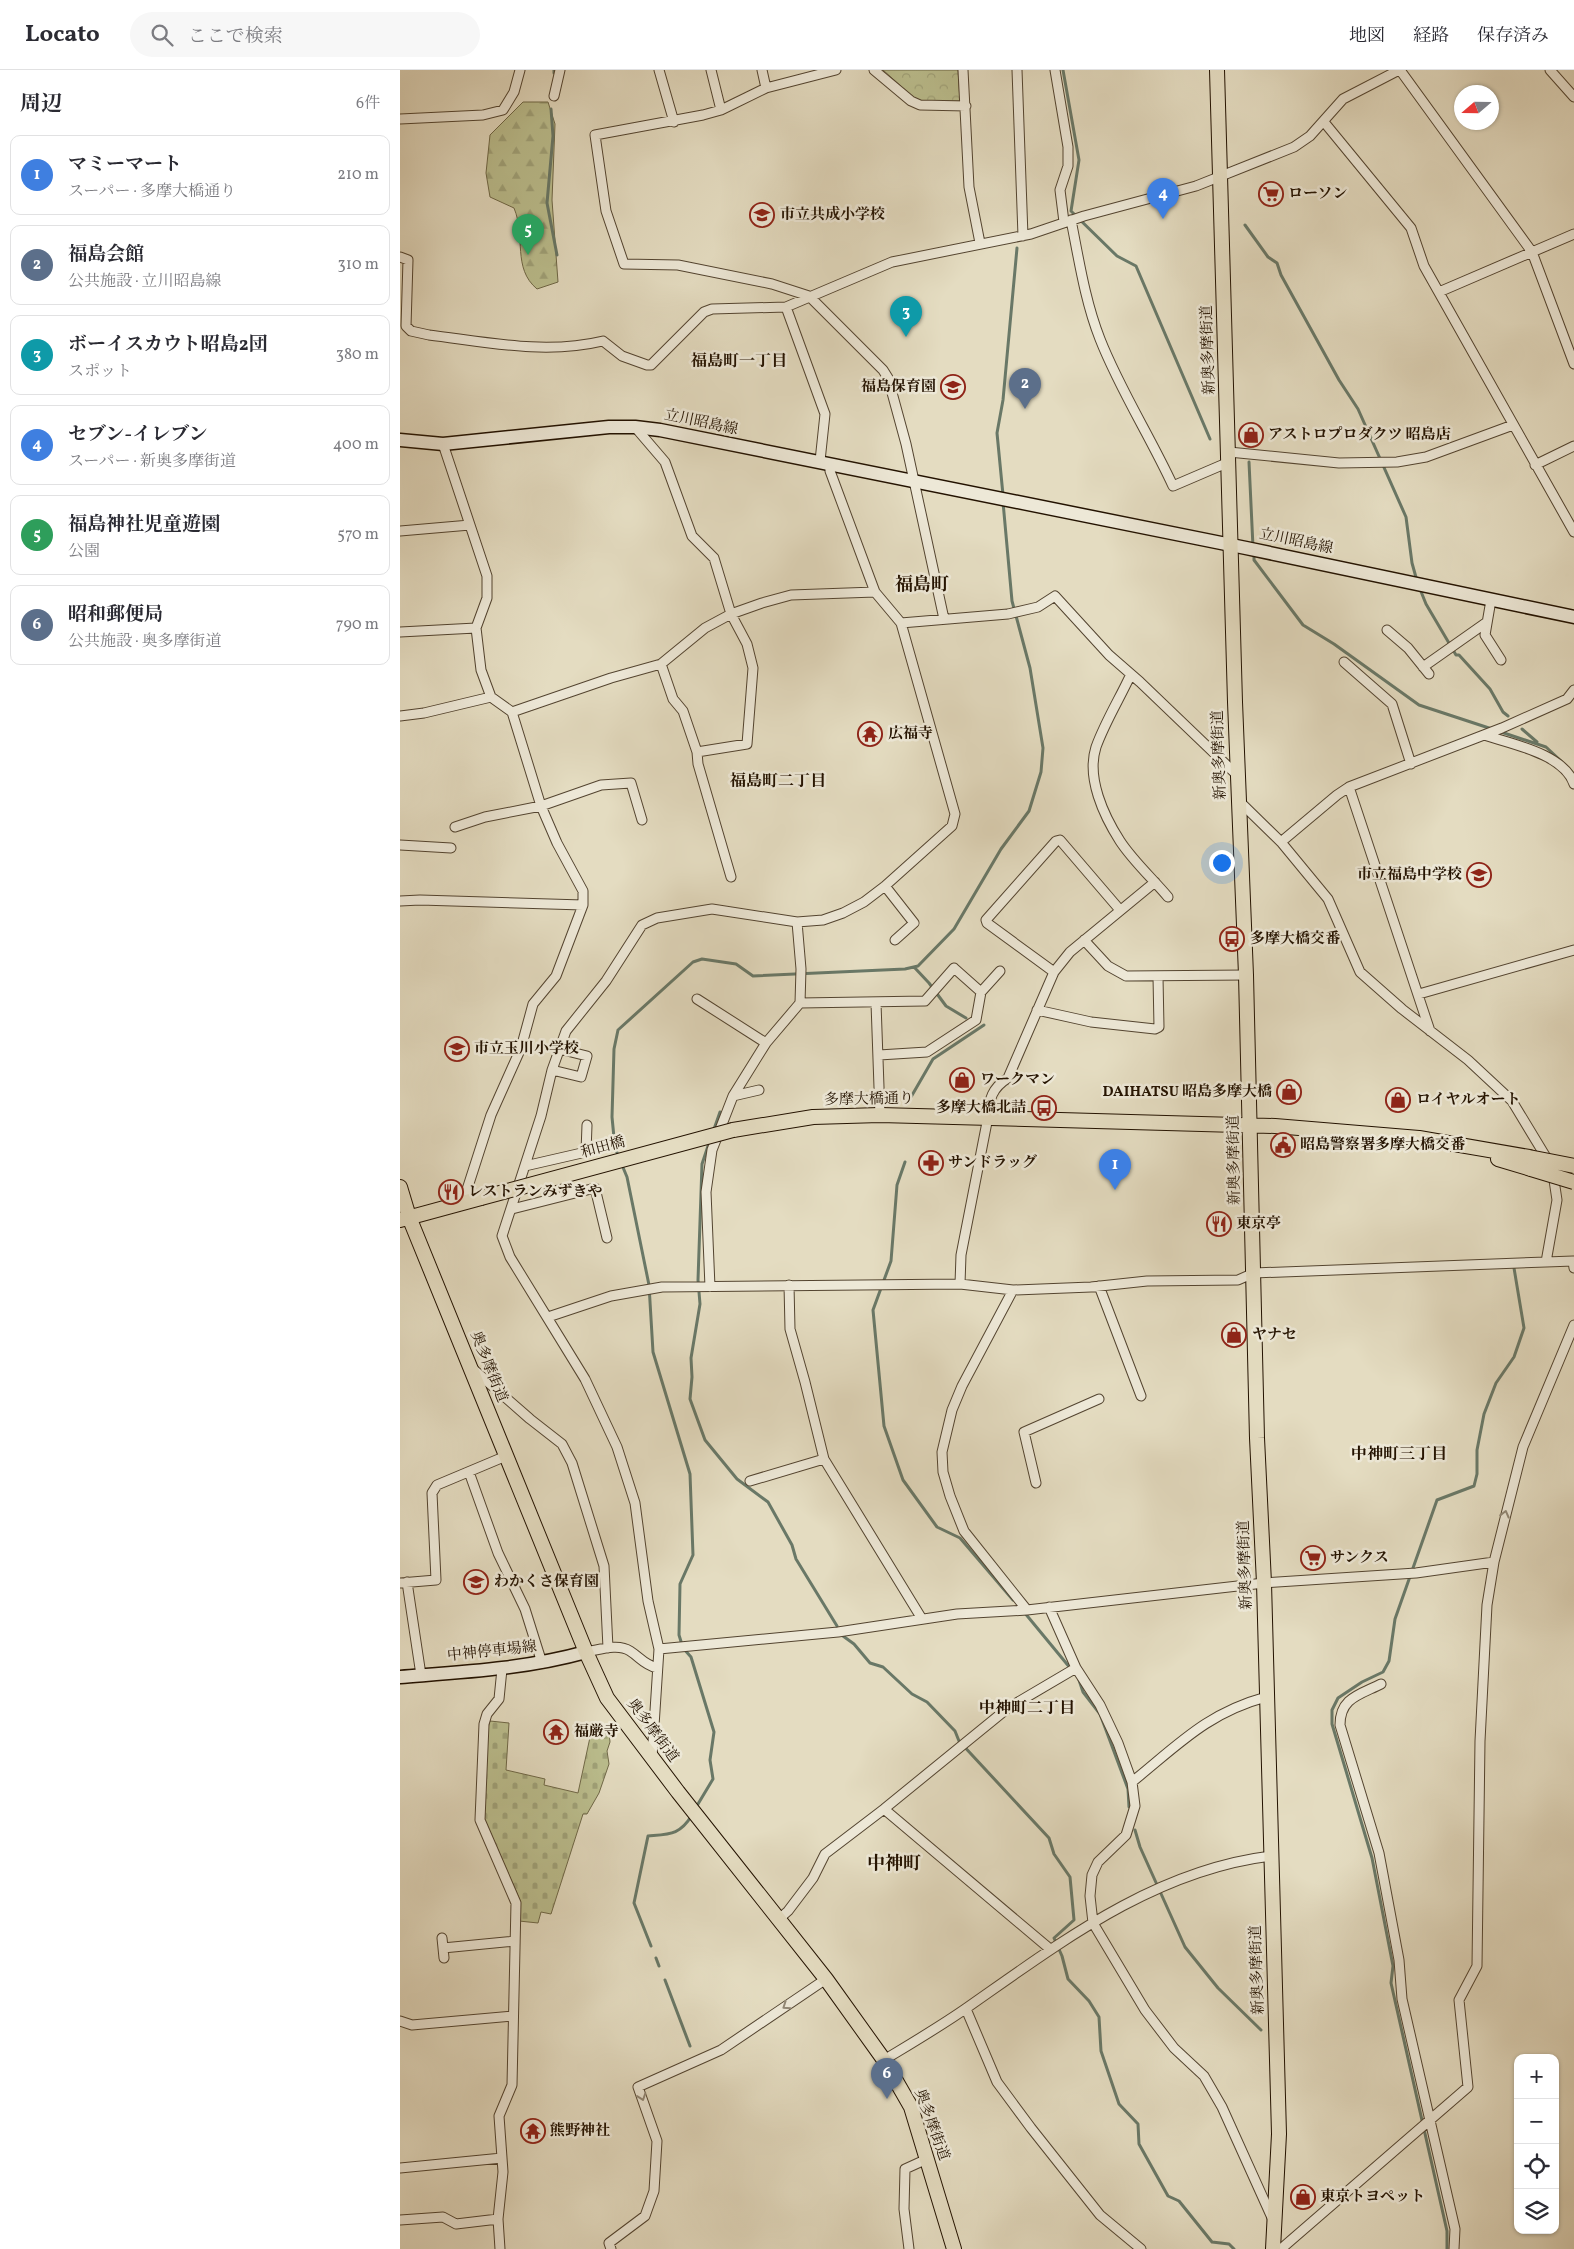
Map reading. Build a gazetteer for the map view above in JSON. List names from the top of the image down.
{
  "streets": {
    "main road": [
      "新奥多摩街道",
      "立川昭島線",
      "多摩大橋通り",
      "和田橋",
      "奥多摩街道",
      "中神停車場線"
    ]
  },
  "crossings": [
    ["新奥多摩街道", "立川昭島線"],
    ["新奥多摩街道", "多摩大橋通り"],
    ["多摩大橋通り", "和田橋"],
    ["和田橋", "奥多摩街道"],
    ["奥多摩街道", "中神停車場線"]
  ],
  "districts": [
    "福島町一丁目",
    "福島町",
    "福島町二丁目",
    "中神町三丁目",
    "中神町二丁目",
    "中神町"
  ],
  "places": {
    "supermarket": ["ローソン", "サンクス"],
    "school or university": [
      "市立共成小学校",
      "福島保育園",
      "市立福島中学校",
      "市立玉川小学校",
      "わかくさ保育園"
    ],
    "shop": [
      "アストロプロダクツ 昭島店",
      "ワークマン",
      "DAIHATSU 昭島多摩大橋",
      "ロイヤルオート",
      "ヤナセ",
      "東京トヨペット"
    ],
    "temple": ["広福寺", "福厳寺", "熊野神社"],
    "bus stop": ["多摩大橋交番", "多摩大橋北詰"],
    "public building": ["昭島警察署多摩大橋交番"],
    "pharmacy": ["サンドラッグ"],
    "restaurant": ["レストランみずきや", "東京亭"]
  },
  "north": "left",
  "page": {
    "header": "Locato",
    "search": "ここで検索",
    "nav": ["地図", "経路", "保存済み"],
    "heading": ["周辺", "6件"],
    "list": [
      {
        "mark": "1",
        "name": "マミーマート",
        "note": "スーパー · 多摩大橋通り",
        "value": "210 m"
      },
      {
        "mark": "2",
        "name": "福島会館",
        "note": "公共施設 · 立川昭島線",
        "value": "310 m"
      },
      {
        "mark": "3",
        "name": "ボーイスカウト昭島2団",
        "note": "スポット",
        "value": "380 m"
      },
      {
        "mark": "4",
        "name": "セブン-イレブン",
        "note": "スーパー · 新奥多摩街道",
        "value": "400 m"
      },
      {
        "mark": "5",
        "name": "福島神社児童遊園",
        "note": "公園",
        "value": "570 m"
      },
      {
        "mark": "6",
        "name": "昭和郵便局",
        "note": "公共施設 · 奥多摩街道",
        "value": "790 m"
      }
    ],
    "pins": [
      "4",
      "5",
      "3",
      "2",
      "1",
      "6"
    ],
    "map_buttons": ["+", "−"]
  }
}
